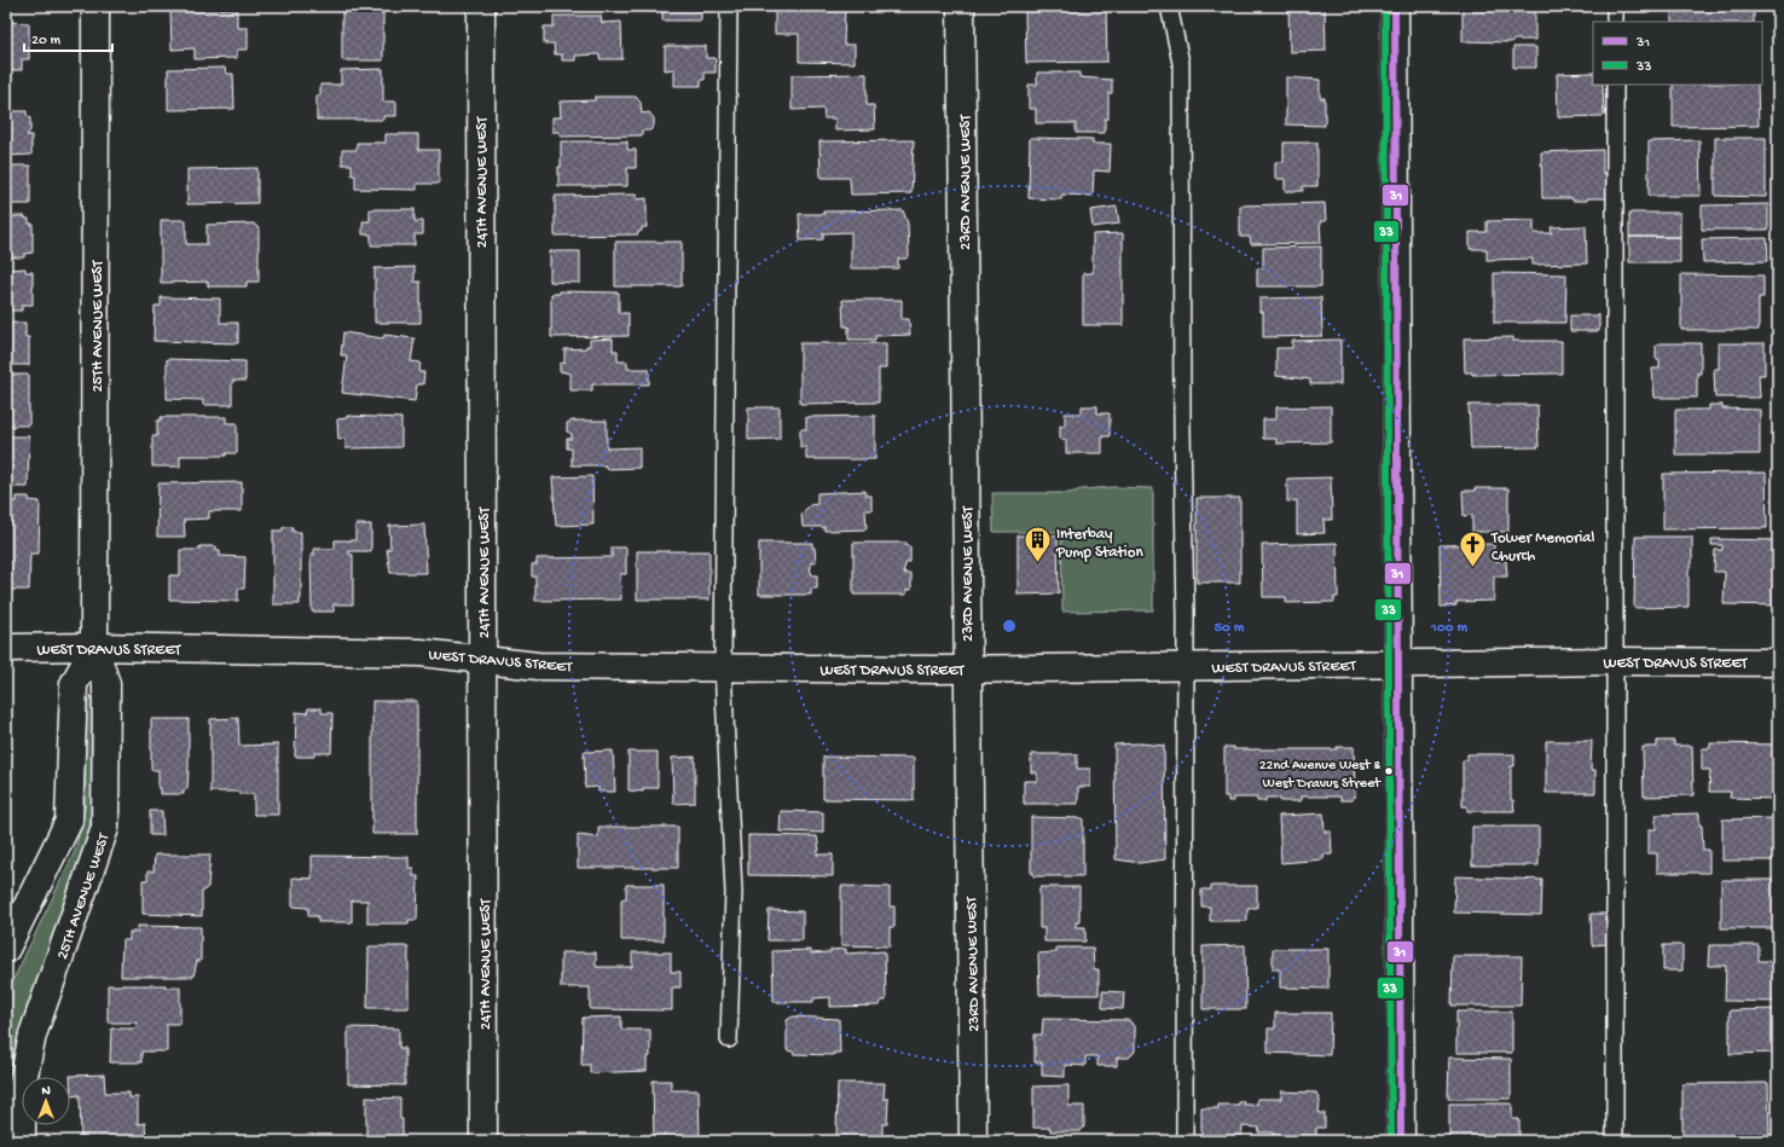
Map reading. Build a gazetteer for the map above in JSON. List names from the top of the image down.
{
  "streets": {
    "street": [
      "24TH AVENUE WEST",
      "23RD AVENUE WEST",
      "25TH AVENUE WEST",
      "WEST DRAVUS STREET"
    ]
  },
  "crossings": [
    ["24TH AVENUE WEST", "WEST DRAVUS STREET"],
    ["23RD AVENUE WEST", "WEST DRAVUS STREET"],
    ["25TH AVENUE WEST", "WEST DRAVUS STREET"]
  ],
  "places": {
    "building": ["Interbay Pump Station"],
    "church": ["Tower Memorial Church"],
    "other": ["22nd Avenue West & West Dravus Street"]
  },
  "lines": ["transit line 31", "transit line 33"],
  "legend": ["31", "33"],
  "scale_bar": "20 m",
  "north": "top",
  "rings": ["50 m", "100 m"]
}
